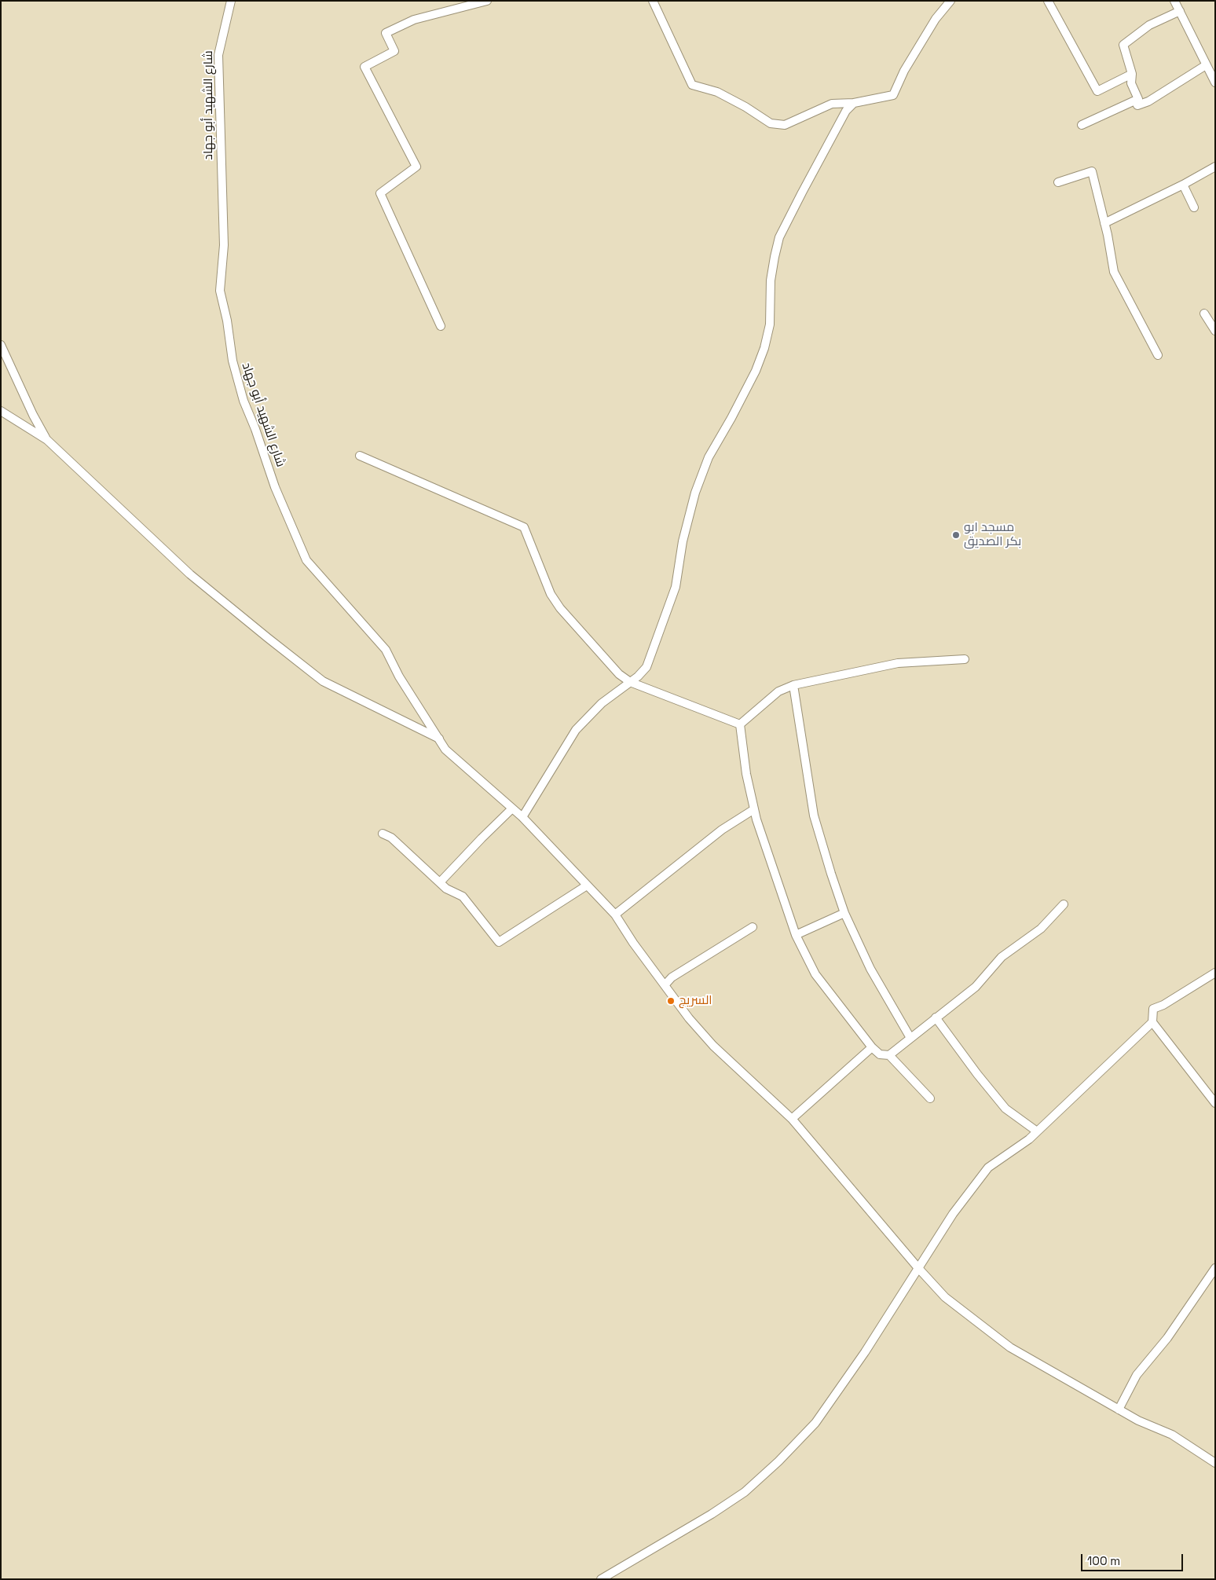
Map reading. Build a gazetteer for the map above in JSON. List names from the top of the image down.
{
  "streets": {
    "street": ["شارع الشهيد أبو جهاد"]
  },
  "places": ["مسجد ابو بكر الصديق", "السريج"],
  "scale_bar": "100 m"
}
